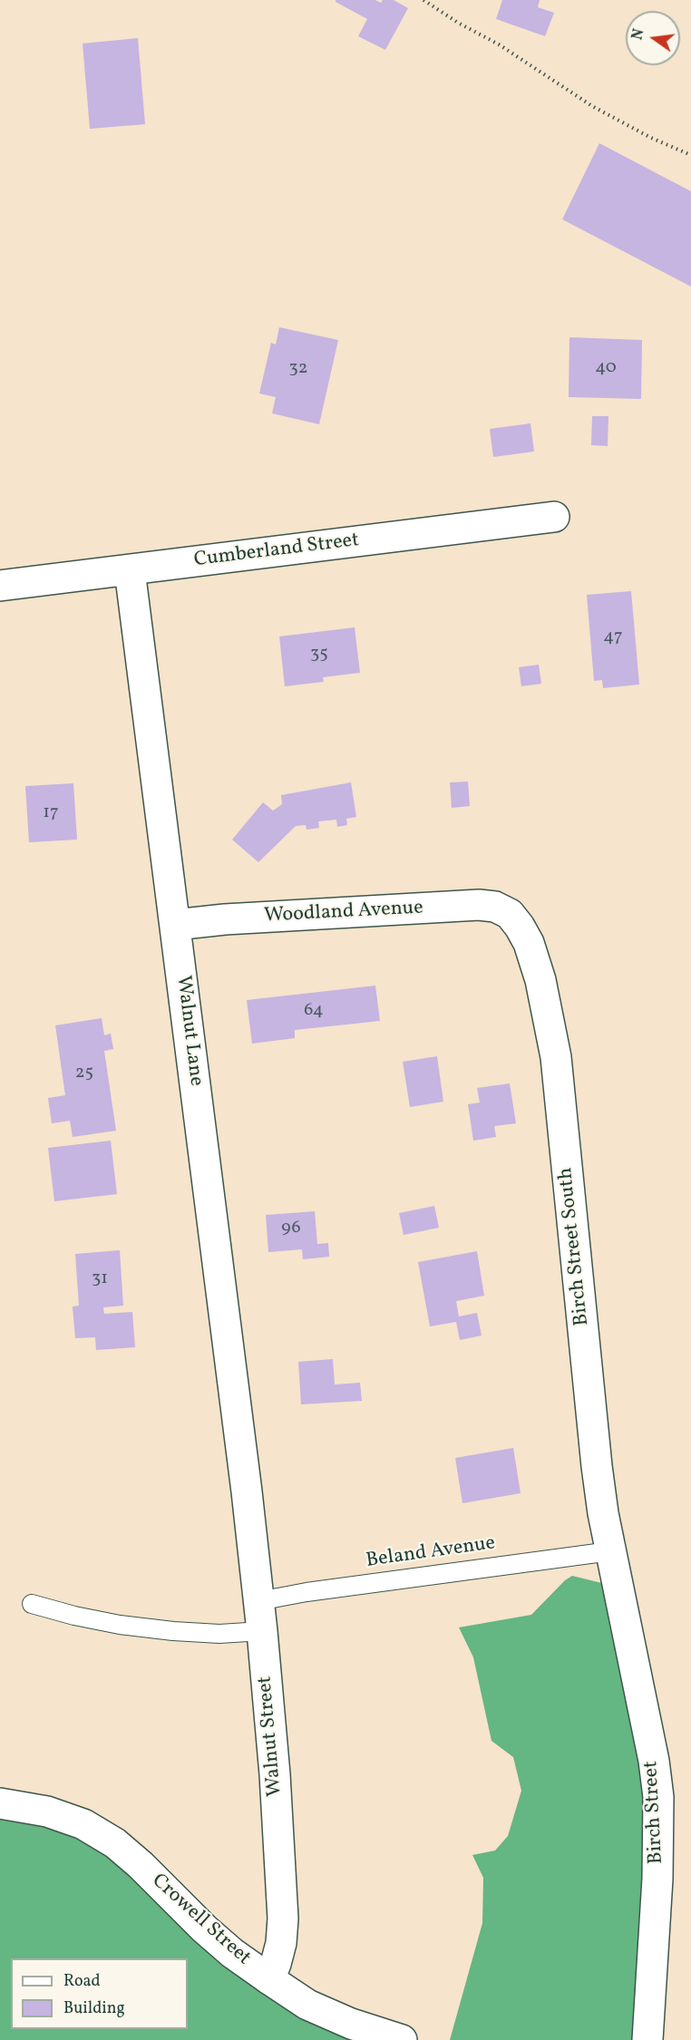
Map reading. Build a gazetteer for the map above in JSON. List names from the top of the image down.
{
  "streets": {
    "street": [
      "Cumberland Street",
      "Woodland Avenue",
      "Walnut Lane",
      "Birch Street South",
      "Walnut Street",
      "Birch Street",
      "Crowell Street"
    ],
    "lane": ["Beland Avenue"]
  },
  "crossings": [
    ["Cumberland Street", "Walnut Lane"],
    ["Woodland Avenue", "Walnut Lane"],
    ["Woodland Avenue", "Birch Street South"],
    ["Walnut Lane", "Walnut Street"],
    ["Birch Street South", "Beland Avenue"],
    ["Birch Street South", "Birch Street"],
    ["Beland Avenue", "Walnut Street"],
    ["Walnut Street", "Crowell Street"]
  ],
  "house_numbers": [
    "40",
    "32",
    "47",
    "35",
    "17",
    "64",
    "25",
    "96",
    "31"
  ],
  "legend": ["Road", "Building"],
  "north": "left"
}
